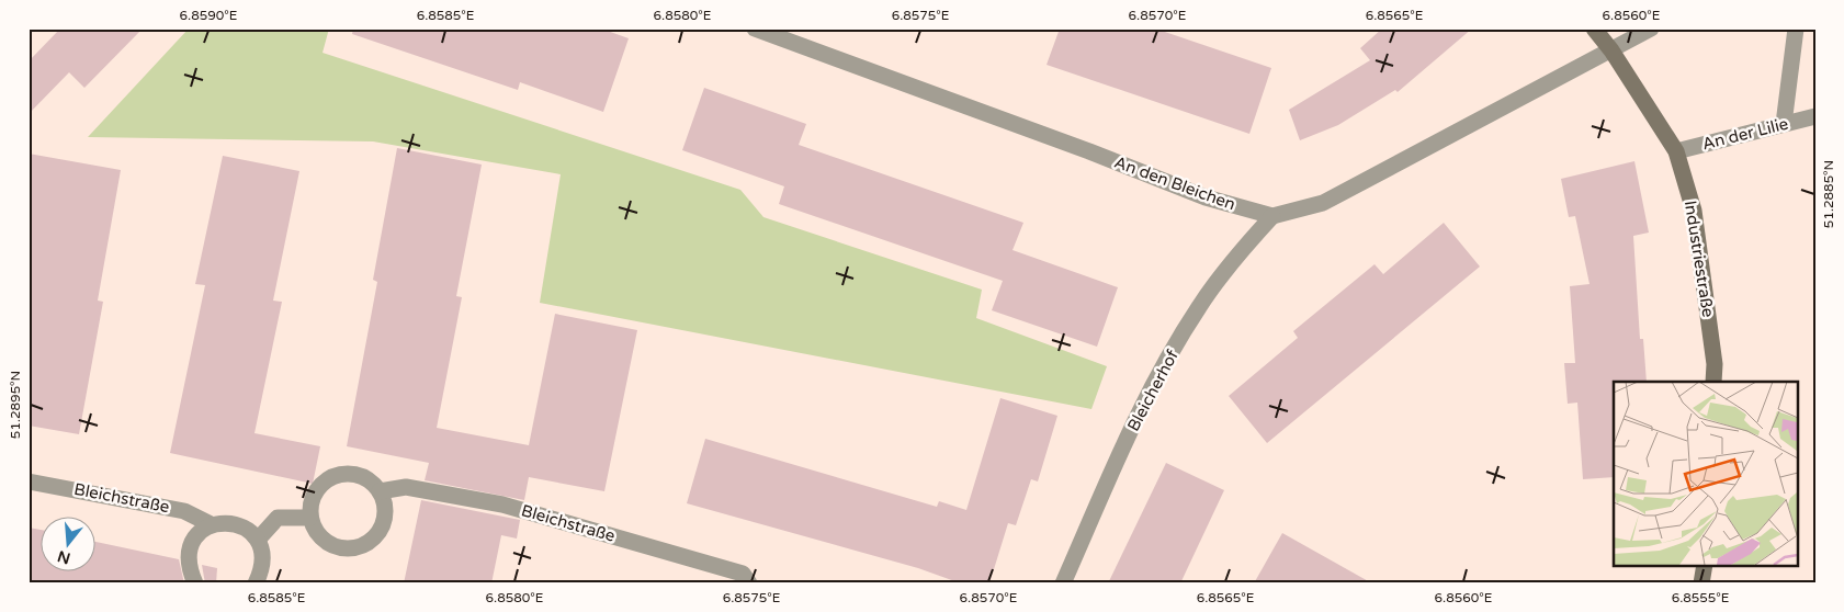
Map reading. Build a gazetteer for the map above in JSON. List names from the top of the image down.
{
  "streets": {
    "street": [
      "An der Lilie",
      "An den Bleichen",
      "Industriestraße",
      "Bleicherhof",
      "Bleichstraße"
    ]
  },
  "crossings": [
    ["An der Lilie", "Industriestraße"],
    ["An den Bleichen", "Bleicherhof"]
  ],
  "north": "bottom",
  "coordinates": [
    "6.8590°E",
    "6.8585°E",
    "6.8580°E",
    "6.8575°E",
    "6.8570°E",
    "6.8565°E",
    "6.8560°E",
    "51.2885°N",
    "51.2895°N",
    "6.8555°E"
  ]
}
